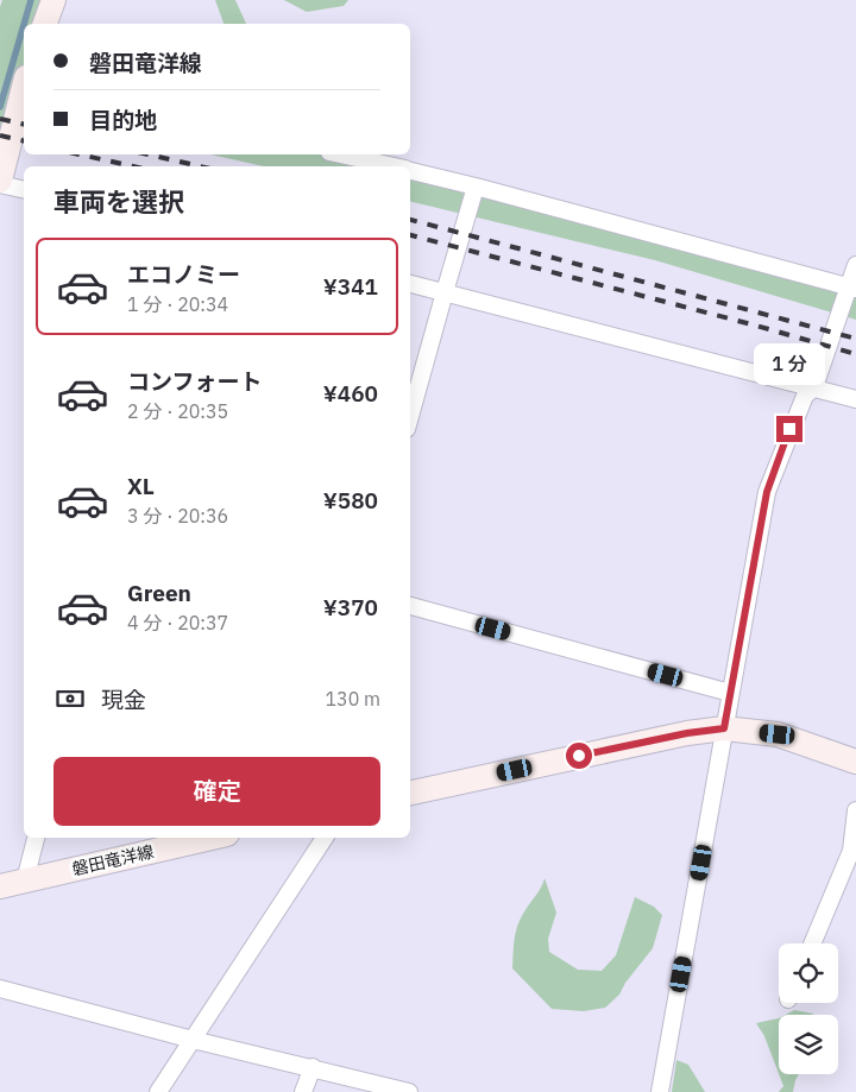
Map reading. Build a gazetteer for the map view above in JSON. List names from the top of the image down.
{
  "streets": {
    "main road": ["磐田竜洋線"]
  },
  "page": {
    "banner": ["磐田竜洋線", "目的地"],
    "heading": "車両を選択",
    "list": [
      {
        "name": "エコノミー",
        "note": "1 分 · 20:34",
        "value": "¥341"
      },
      {
        "name": "コンフォート",
        "note": "2 分 · 20:35",
        "value": "¥460"
      },
      {
        "name": "XL",
        "note": "3 分 · 20:36",
        "value": "¥580"
      },
      {
        "name": "Green",
        "note": "4 分 · 20:37",
        "value": "¥370"
      }
    ],
    "bubble": "1 分",
    "pay": ["現金", "130 m"],
    "buttons": "確定"
  }
}
